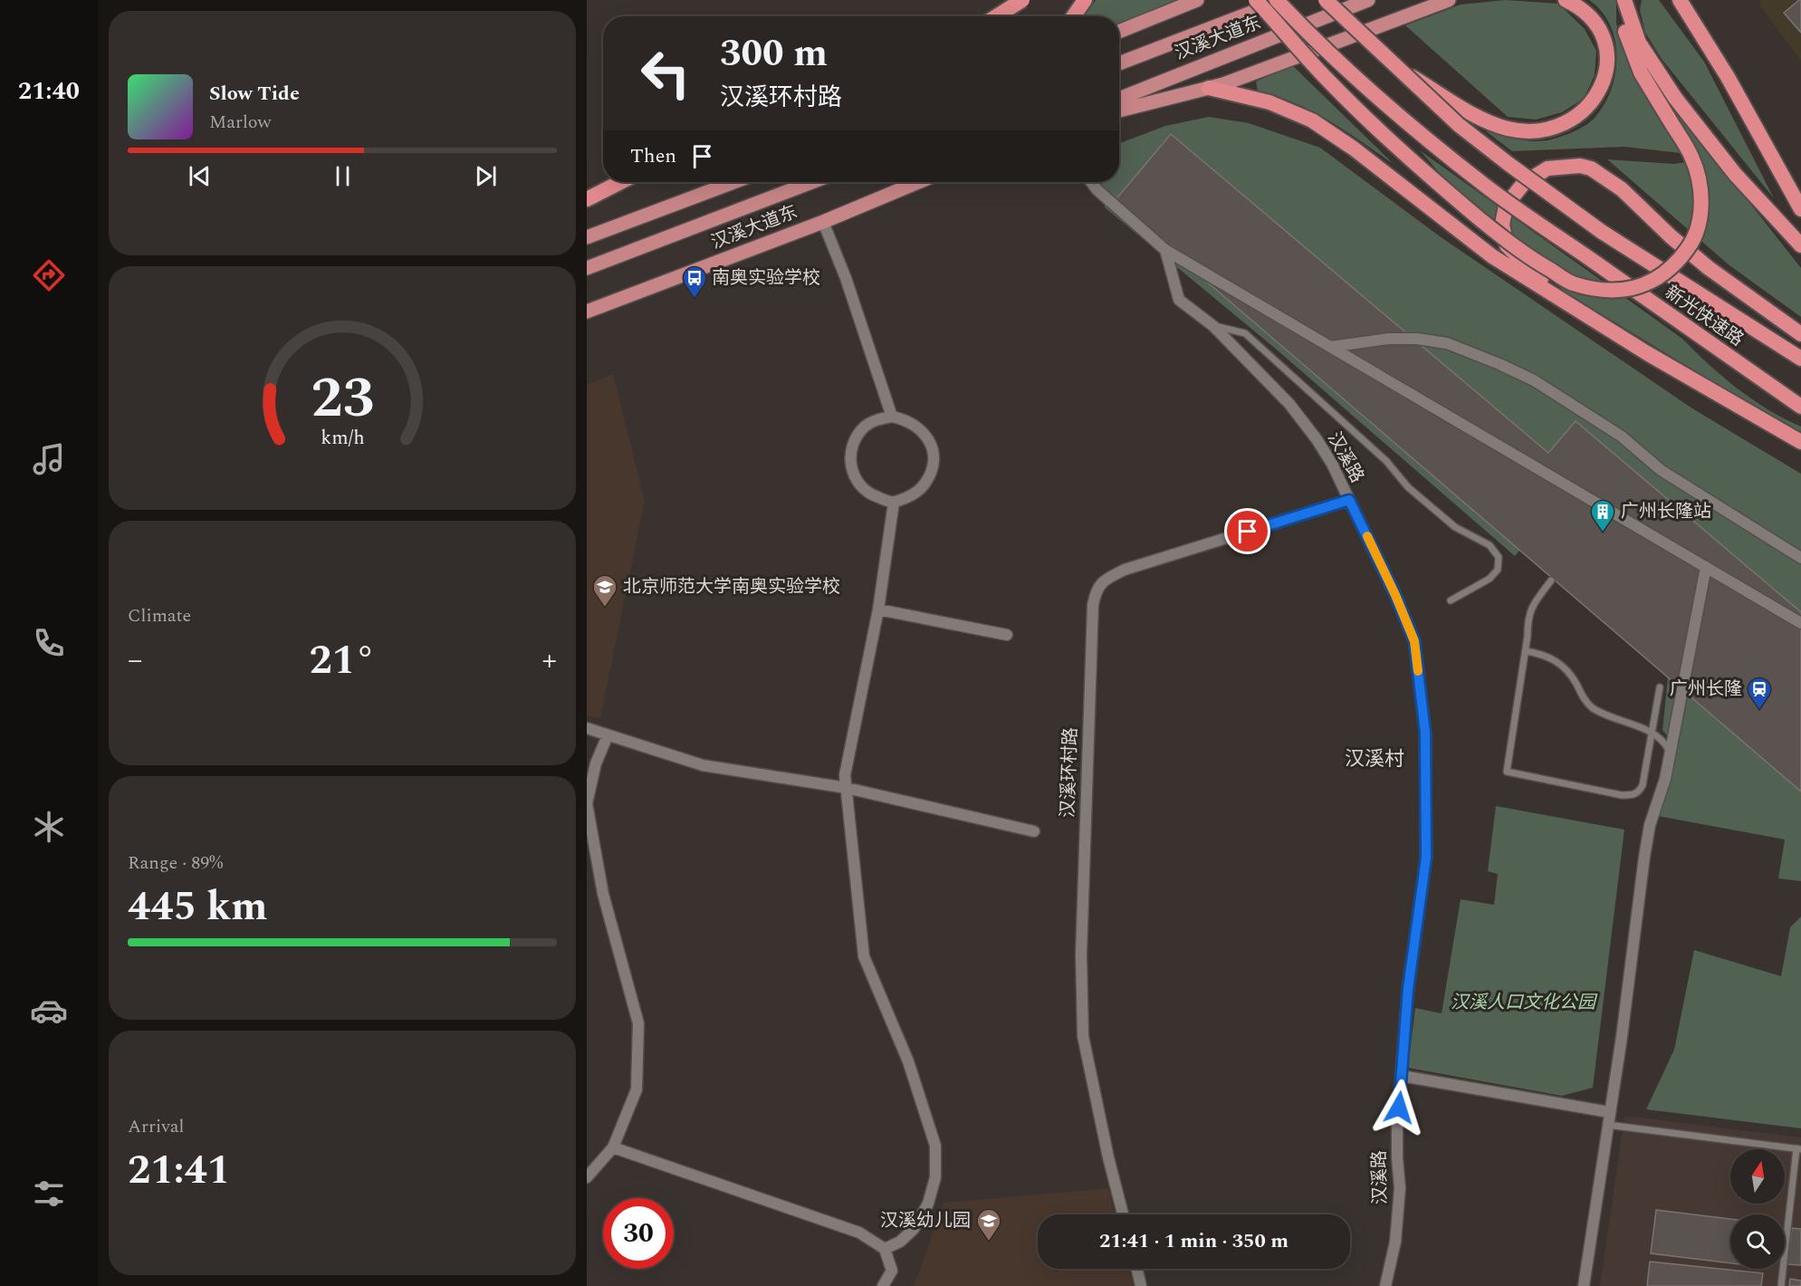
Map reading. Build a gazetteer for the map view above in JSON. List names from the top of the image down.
{
  "streets": {
    "highway": ["新光快速路"],
    "main road": ["汉溪大道东"],
    "street": ["汉溪路", "汉溪环村路"]
  },
  "crossings": [
    ["汉溪路", "汉溪环村路"]
  ],
  "districts": ["汉溪村"],
  "parks": ["汉溪人口文化公园"],
  "places": {
    "bus stop": ["南奥实验学校"],
    "building": ["广州长隆站"],
    "school or university": ["北京师范大学南奥实验学校", "汉溪幼儿园"],
    "station": ["广州长隆"]
  },
  "north": "top",
  "page": {
    "tabs": "21:40",
    "turn": ["300 m", "汉溪环村路"],
    "song": ["Slow Tide", "Marlow"],
    "then": "Then",
    "tile": [
      "Climate",
      ["Range · 89%", "445 km"],
      ["Arrival", "21:41"]
    ],
    "heat": ["−", "21°", "+"],
    "limit": "30",
    "trip": "21:41 · 1 min · 350 m",
    "gauge": ["23", "km/h"]
  }
}
